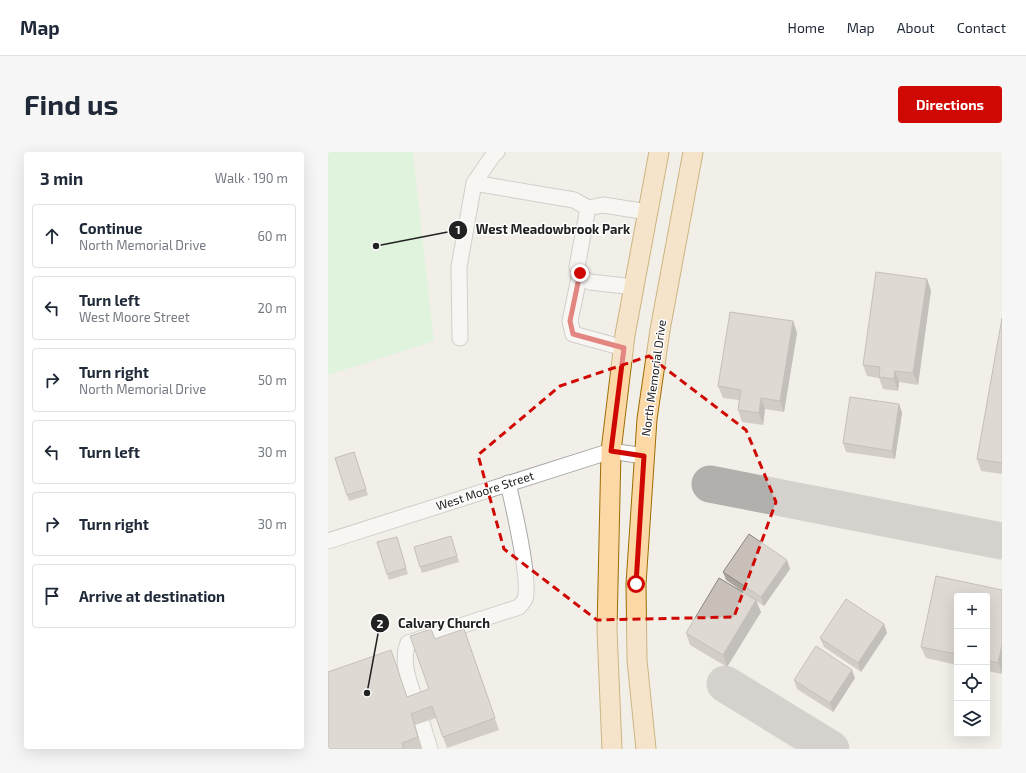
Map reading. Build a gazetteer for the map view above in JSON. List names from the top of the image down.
{
  "streets": {
    "main road": ["North Memorial Drive"],
    "street": ["West Moore Street"]
  },
  "crossings": [
    ["North Memorial Drive", "West Moore Street"]
  ],
  "places": ["West Meadowbrook Park", "Calvary Church"],
  "page": {
    "header": "Map",
    "nav": [
      "Home",
      "Map",
      "About",
      "Contact"
    ],
    "buttons": "Directions",
    "title": "Find us",
    "heading": ["3 min", "Walk · 190 m"],
    "list": [
      ["Continue", "North Memorial Drive", "60 m"],
      ["Turn left", "West Moore Street", "20 m"],
      ["Turn right", "North Memorial Drive", "50 m"],
      ["Turn left", "30 m"],
      ["Turn right", "30 m"],
      "Arrive at destination"
    ],
    "map_buttons": ["+", "−"]
  }
}
